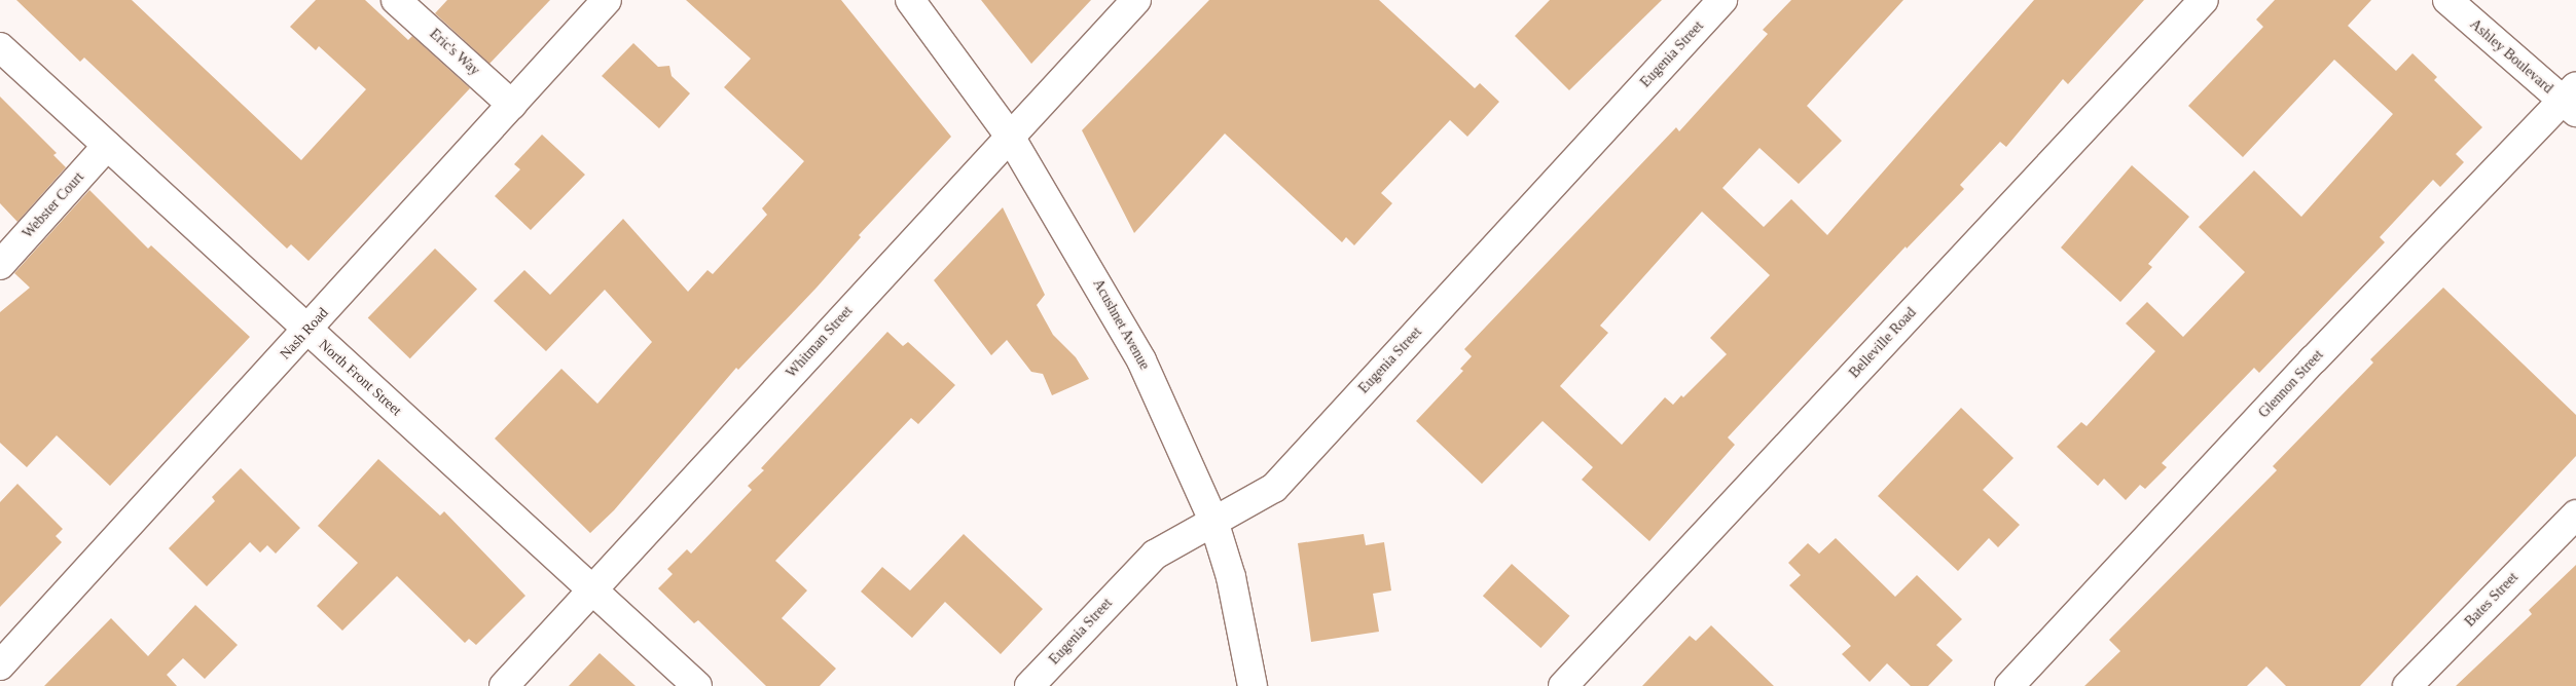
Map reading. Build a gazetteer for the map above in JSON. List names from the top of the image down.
{
  "streets": {
    "street": [
      "Eric's Way",
      "Eugenia Street",
      "Ashley Boulevard",
      "Webster Court",
      "Acushnet Avenue",
      "Nash Road",
      "Whitman Street",
      "Belleville Road",
      "North Front Street",
      "Glennon Street",
      "Bates Street"
    ]
  },
  "crossings": [
    ["Eric's Way", "Nash Road"],
    ["Eugenia Street", "Acushnet Avenue"],
    ["Ashley Boulevard", "Glennon Street"],
    ["Webster Court", "North Front Street"],
    ["Acushnet Avenue", "Whitman Street"],
    ["Nash Road", "North Front Street"],
    ["Whitman Street", "North Front Street"]
  ]
}
